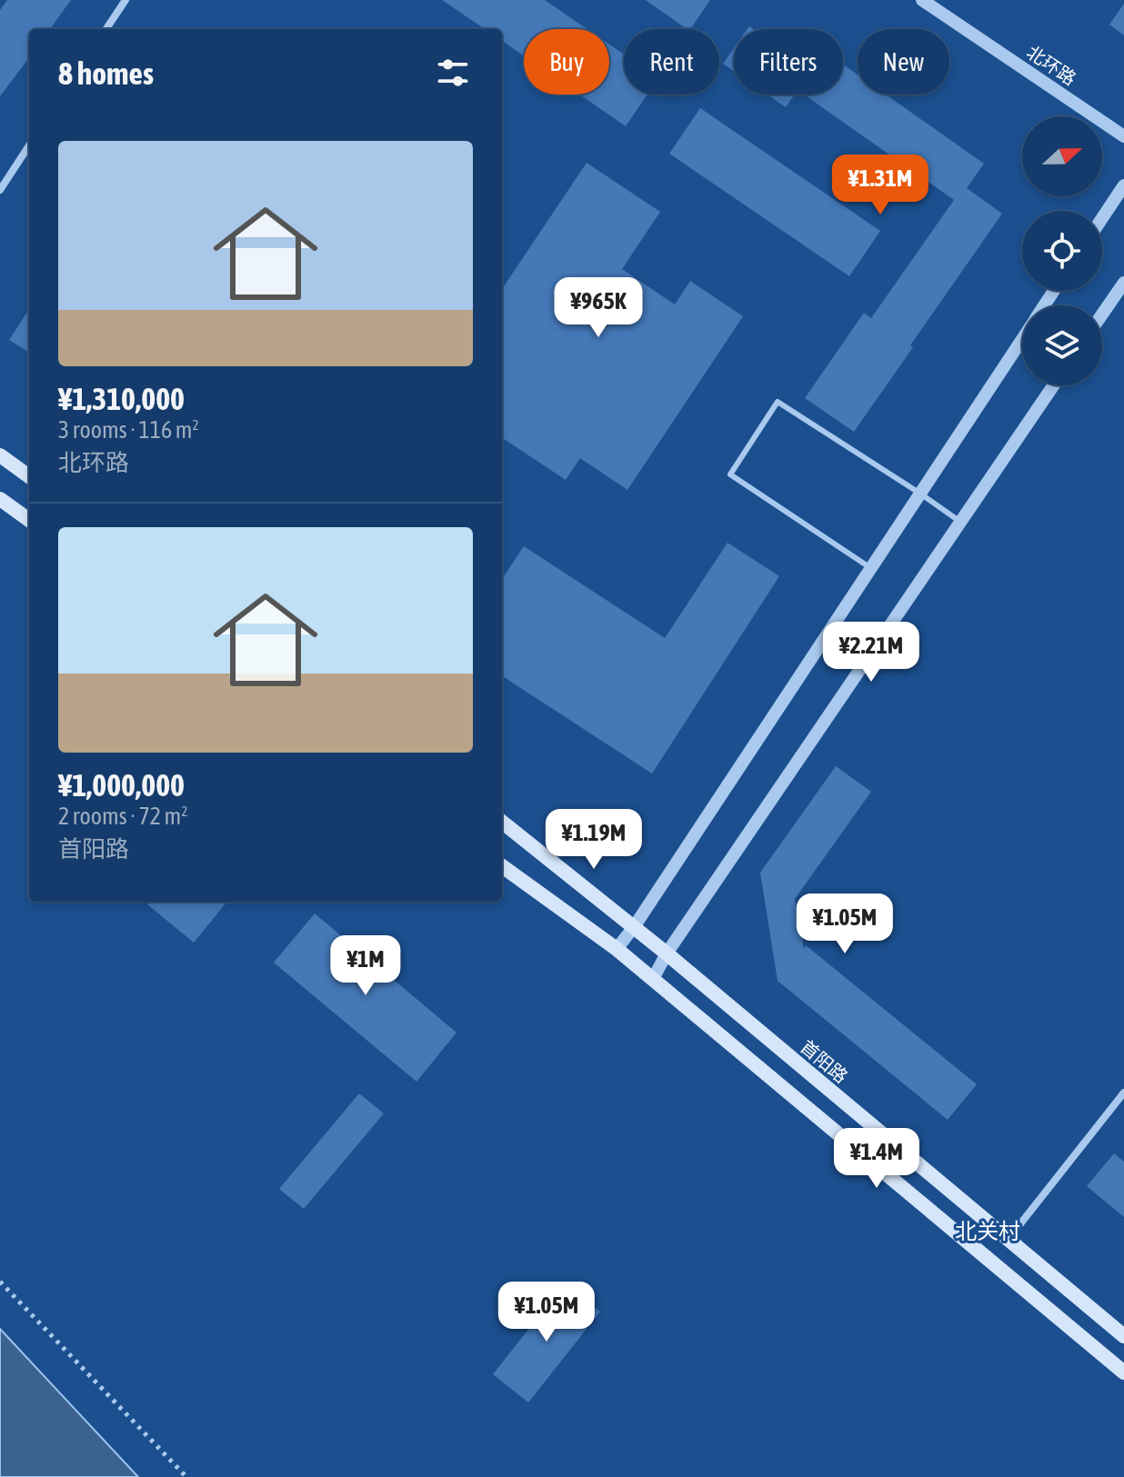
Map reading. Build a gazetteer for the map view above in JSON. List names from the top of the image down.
{
  "streets": {
    "main road": ["首阳路"],
    "street": ["北环路"]
  },
  "districts": ["北关村"],
  "north": "right",
  "page": {
    "chip": [
      "Buy",
      "Rent",
      "Filters",
      "New"
    ],
    "heading": "8 homes",
    "list": [
      {
        "name": "¥1,310,000",
        "note": "3 rooms · 116 m² · 北环路"
      },
      {
        "name": "¥1,000,000",
        "note": "2 rooms · 72 m² · 首阳路"
      }
    ],
    "price": [
      "¥1.31M",
      "¥965K",
      "¥2.21M",
      "¥1.19M",
      "¥1.05M",
      "¥1M",
      "¥1.4M",
      "¥1.05M"
    ]
  }
}
